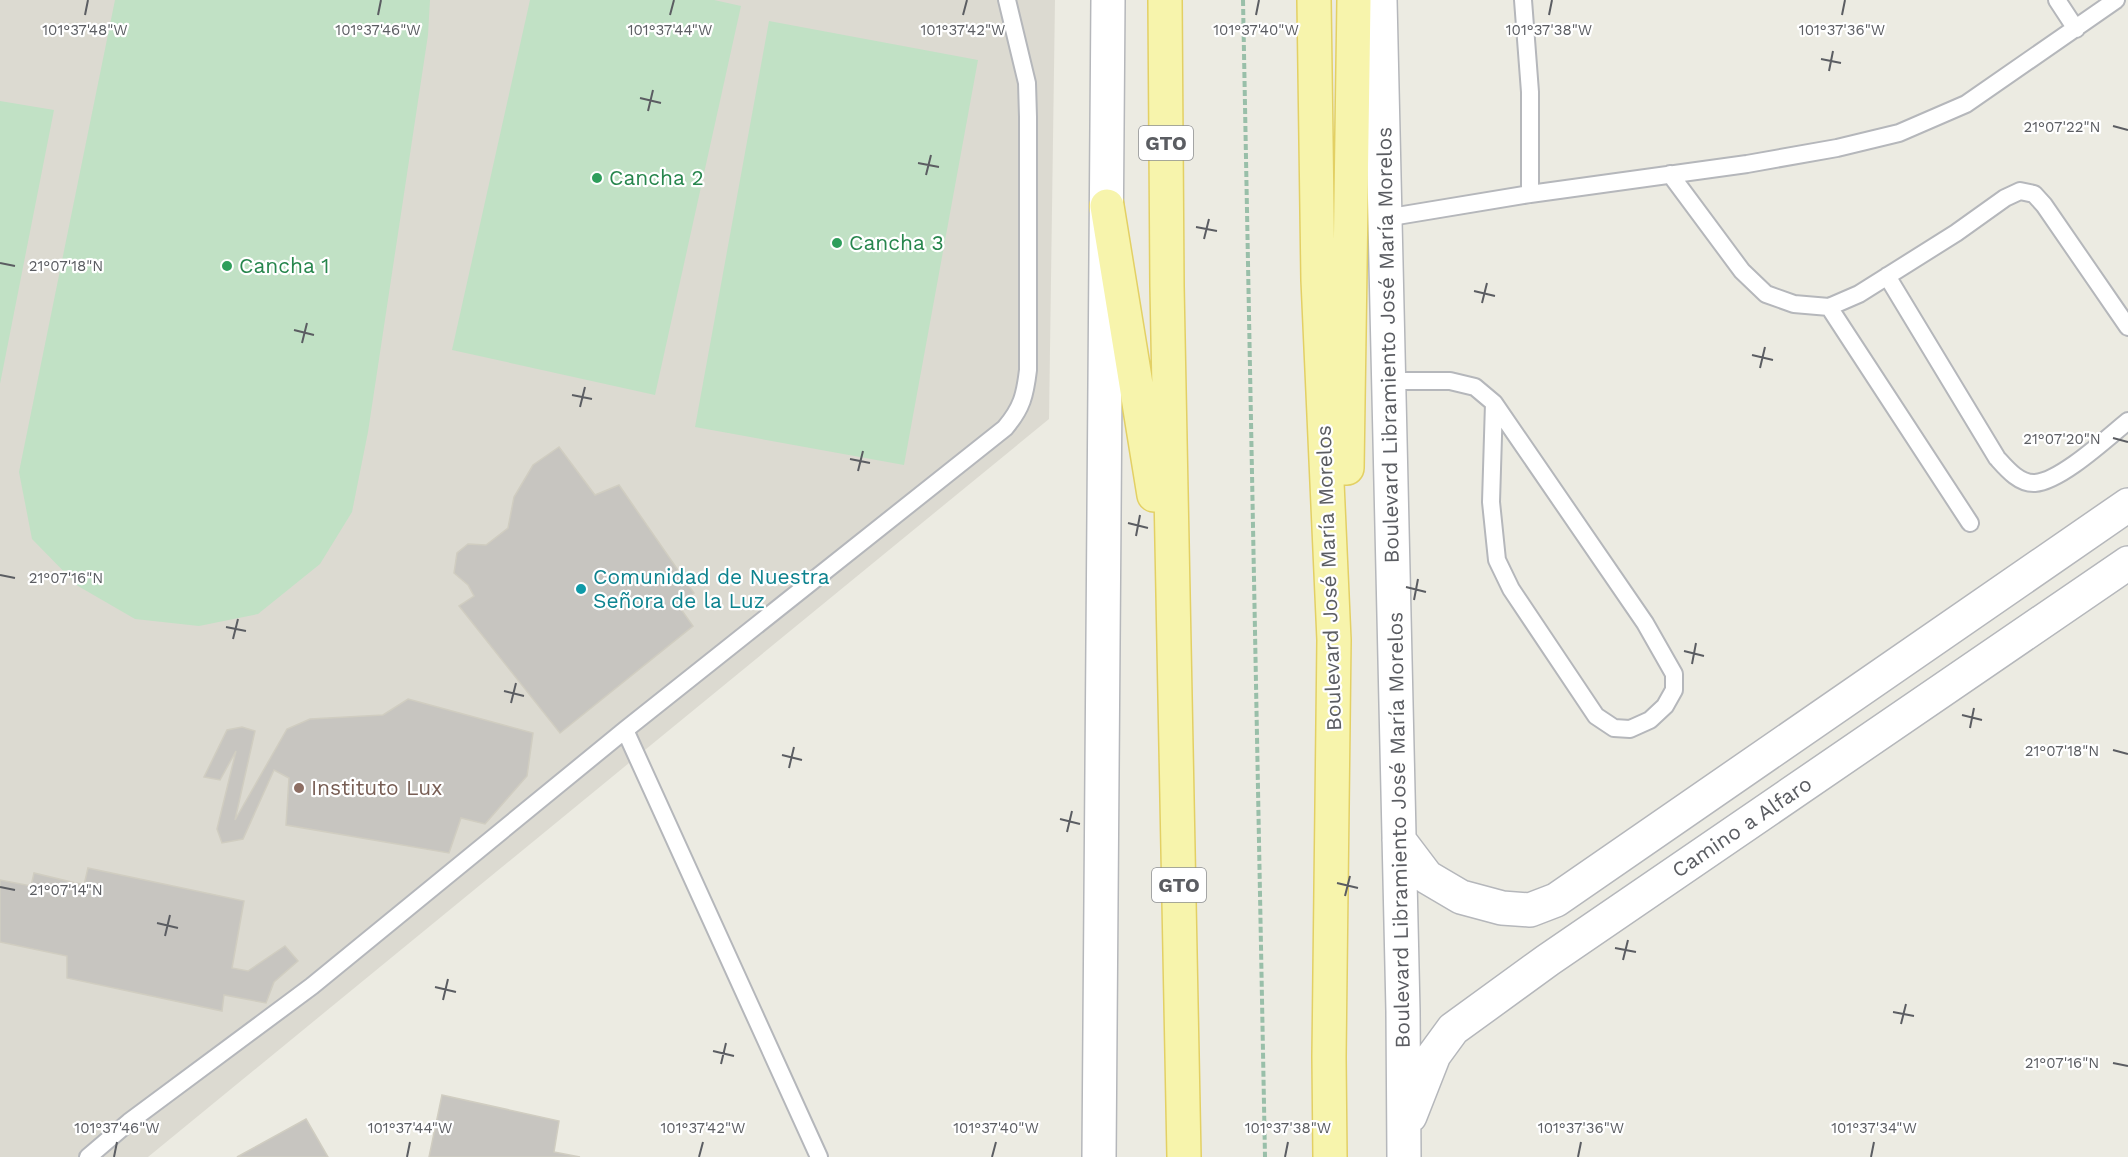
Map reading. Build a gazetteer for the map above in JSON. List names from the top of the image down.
{
  "streets": {
    "main road": ["GTO", "Boulevard José María Morelos"],
    "street": ["Boulevard Libramiento José María Morelos", "Camino a Alfaro"]
  },
  "crossings": [
    ["Boulevard Libramiento José María Morelos", "Camino a Alfaro"]
  ],
  "places": [
    "Cancha 2",
    "Cancha 3",
    "Cancha 1",
    "Comunidad de Nuestra Señora de la Luz",
    "Instituto Lux"
  ],
  "coordinates": [
    "101°37'48\"W",
    "101°37'46\"W",
    "101°37'44\"W",
    "101°37'42\"W",
    "101°37'40\"W",
    "101°37'38\"W",
    "101°37'36\"W",
    "21°07'22\"N",
    "21°07'18\"N",
    "21°07'20\"N",
    "21°07'16\"N",
    "21°07'14\"N",
    "101°37'34\"W"
  ]
}
